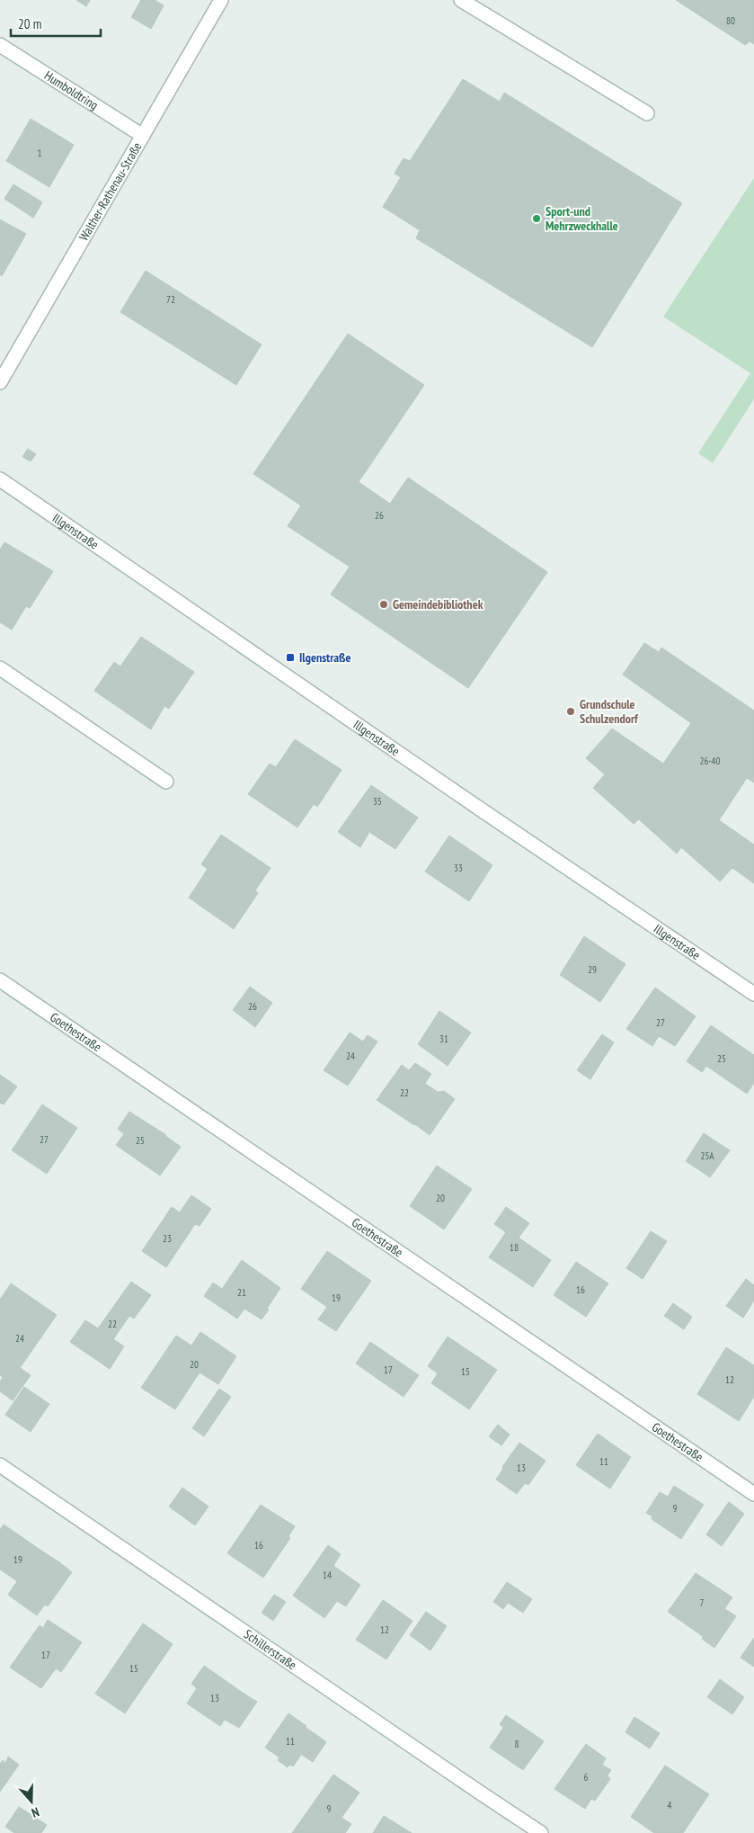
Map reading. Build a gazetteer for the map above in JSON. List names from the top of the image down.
{
  "streets": {
    "street": [
      "Humboldtring",
      "Walther-Rathenau-Straße",
      "Illgenstraße",
      "Goethestraße",
      "Schillerstraße"
    ]
  },
  "crossings": [
    ["Humboldtring", "Walther-Rathenau-Straße"]
  ],
  "places": {
    "other": ["Sport-und Mehrzweckhalle", "Gemeindebibliothek", "Grundschule Schulzendorf"],
    "transit": ["Ilgenstraße"]
  },
  "house_numbers": [
    "80",
    "1",
    "72",
    "26",
    "26-40",
    "35",
    "33",
    "29",
    "26",
    "27",
    "31",
    "24",
    "25",
    "22",
    "27",
    "25",
    "25A",
    "20",
    "23",
    "18",
    "16",
    "21",
    "19",
    "22",
    "24",
    "20",
    "17",
    "15",
    "12",
    "11",
    "13",
    "9",
    "16",
    "19",
    "14",
    "7",
    "12",
    "17",
    "15",
    "13",
    "11",
    "8",
    "6",
    "4",
    "9"
  ],
  "scale_bar": "20 m",
  "north": "bottom"
}
